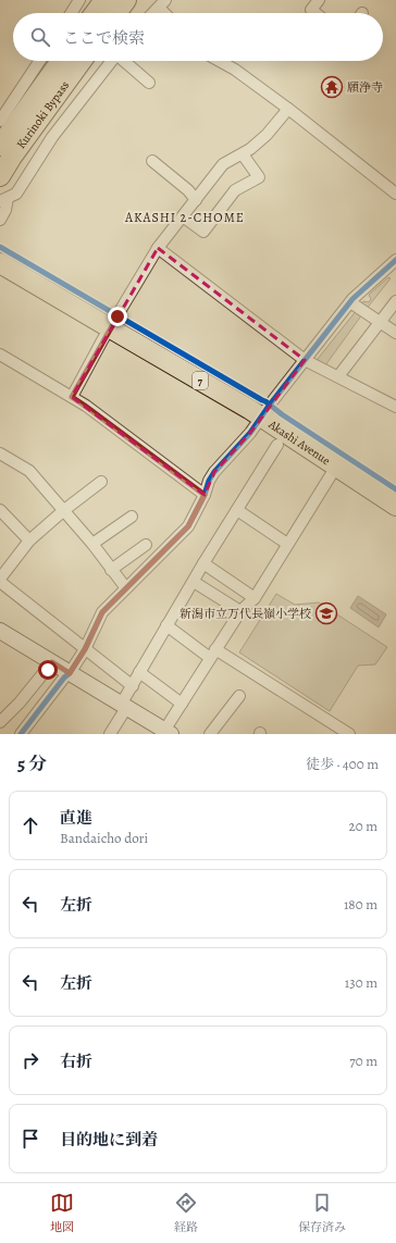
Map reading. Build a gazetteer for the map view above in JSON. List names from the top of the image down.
{
  "streets": {
    "highway": ["Kurinoki Bypass", "7", "Akashi Avenue"]
  },
  "districts": ["AKASHI 2-CHOME"],
  "places": {
    "temple": ["願浄寺"],
    "school or university": ["新潟市立万代長嶺小学校"]
  },
  "page": {
    "search": "ここで検索",
    "heading": ["5 分", "徒歩 · 400 m"],
    "list": [
      ["直進", "Bandaicho dori", "20 m"],
      ["左折", "180 m"],
      ["左折", "130 m"],
      ["右折", "70 m"],
      "目的地に到着"
    ],
    "nav": ["地図", "経路", "保存済み"]
  }
}
